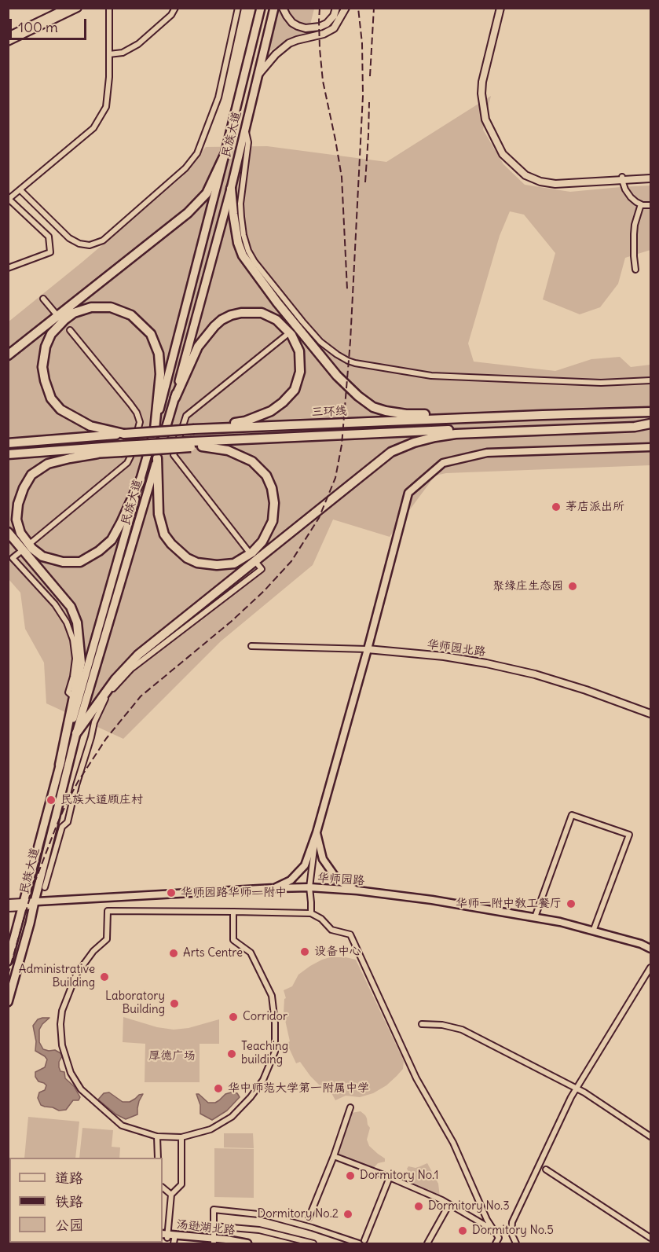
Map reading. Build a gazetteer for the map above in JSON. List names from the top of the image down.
{
  "streets": {
    "highway": ["三环线"],
    "main road": ["民族大道", "华师园路", "汤逊湖北路"],
    "street": ["华师园北路"]
  },
  "crossings": [
    ["民族大道", "华师园路"]
  ],
  "parks": ["厚德广场"],
  "places": [
    "茅店派出所",
    "聚缘庄生态园",
    "民族大道顾庄村",
    "华师园路华师一附中",
    "华师一附中教工餐厅",
    "设备中心",
    "Arts Centre",
    "Administrative Building",
    "Laboratory Building",
    "Corridor",
    "Teaching building",
    "华中师范大学第一附属中学",
    "Dormitory No.1",
    "Dormitory No.3",
    "Dormitory No.2",
    "Dormitory No.5"
  ],
  "legend": ["道路", "铁路", "公园"],
  "scale_bar": "100 m"
}
